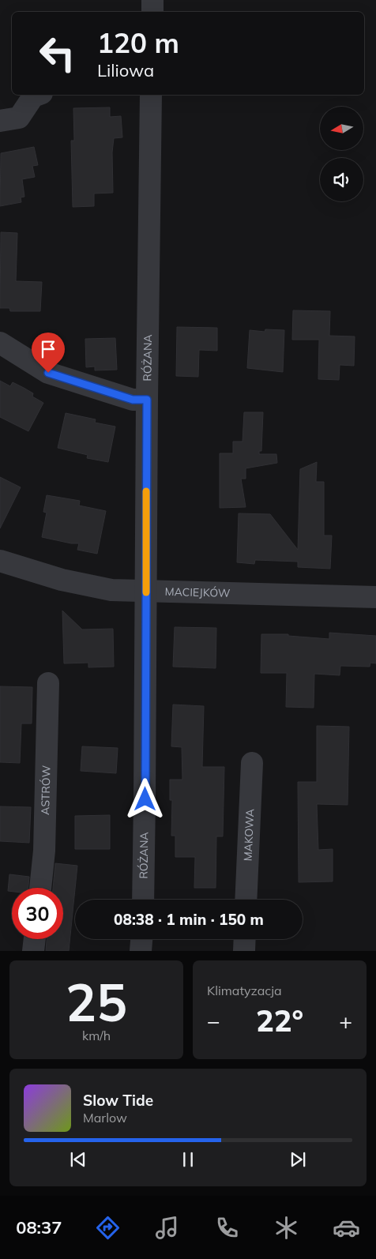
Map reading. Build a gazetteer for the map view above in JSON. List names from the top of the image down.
{
  "streets": {
    "street": [
      "RÓŻANA",
      "MACIEJKÓW",
      "ASTRÓW",
      "MAKOWA"
    ]
  },
  "crossings": [
    ["RÓŻANA", "MACIEJKÓW"]
  ],
  "north": "left",
  "page": {
    "turn": ["120 m", "Liliowa"],
    "limit": "30",
    "trip": "08:38 · 1 min · 150 m",
    "tile": [
      ["25", "km/h"],
      "Klimatyzacja"
    ],
    "heat": ["−", "22°", "+"],
    "song": ["Slow Tide", "Marlow"],
    "tabs": "08:37"
  }
}
